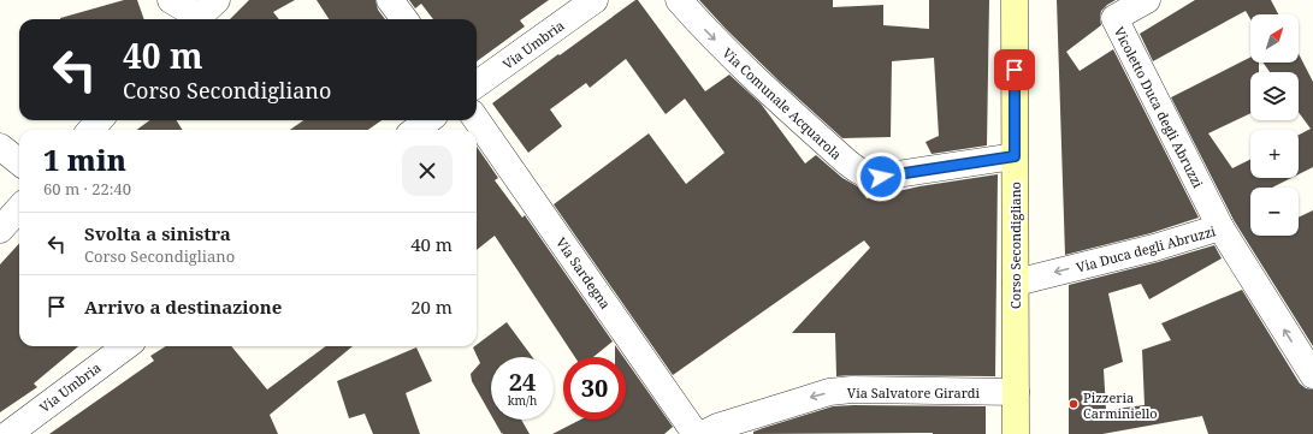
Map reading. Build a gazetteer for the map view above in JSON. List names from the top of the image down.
{
  "streets": {
    "main road": ["Corso Secondigliano"],
    "street": [
      "Via Umbria",
      "Via Comunale Acquarola",
      "Vicoletto Duca degli Abruzzi",
      "Via Duca degli Abruzzi",
      "Via Sardegna",
      "Via Salvatore Girardi"
    ]
  },
  "crossings": [
    ["Via Comunale Acquarola", "Corso Secondigliano"],
    ["Vicoletto Duca degli Abruzzi", "Via Duca degli Abruzzi"],
    ["Corso Secondigliano", "Via Duca degli Abruzzi"],
    ["Corso Secondigliano", "Via Salvatore Girardi"]
  ],
  "one_way": ["Via Comunale Acquarola", "Via Duca degli Abruzzi", "Via Salvatore Girardi"],
  "places": ["Pizzeria Carminiello"],
  "north": "top right",
  "page": {
    "map_buttons": ["+", "−"],
    "turn": ["40 m", "Corso Secondigliano"],
    "heading": ["1 min", "60 m · 22:40"],
    "list": [
      {
        "name": "Svolta a sinistra",
        "note": "Corso Secondigliano",
        "value": "40 m"
      },
      {
        "name": "Arrivo a destinazione",
        "value": "20 m"
      }
    ],
    "speed": "24 km/h",
    "limit": "30"
  }
}
